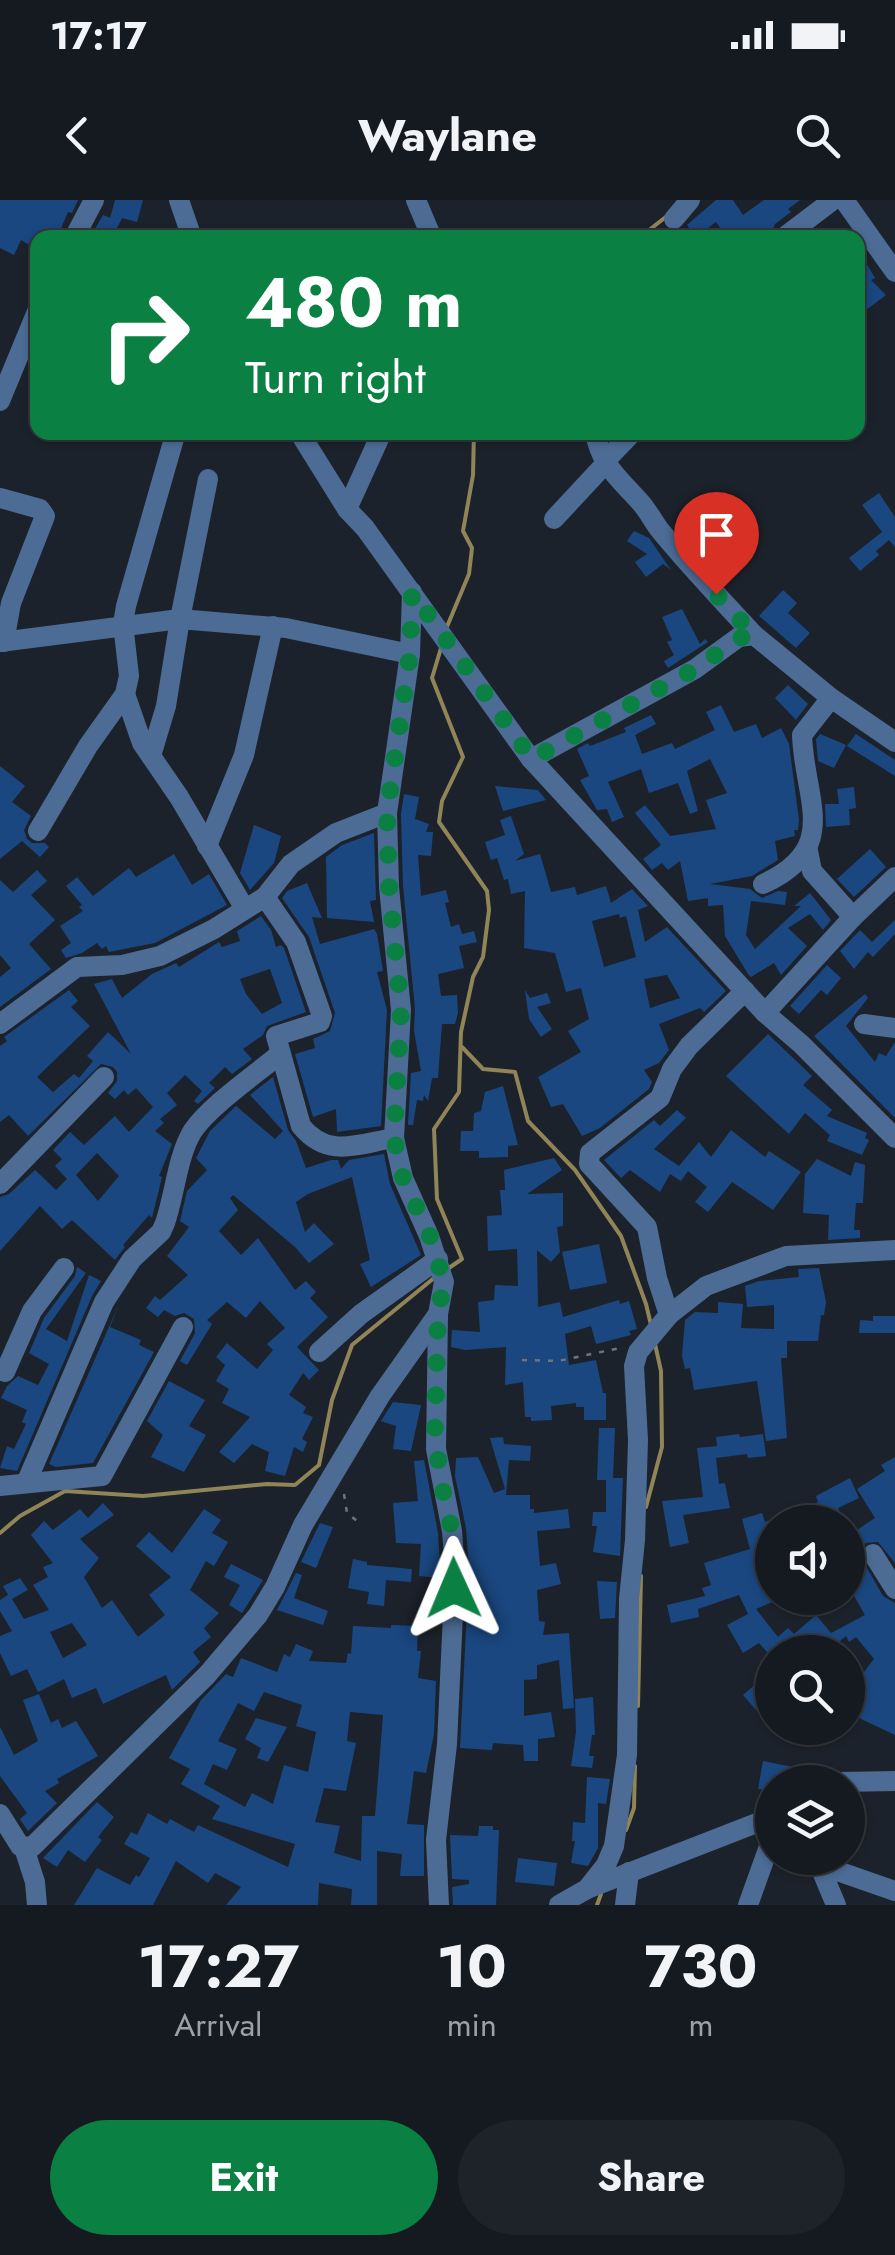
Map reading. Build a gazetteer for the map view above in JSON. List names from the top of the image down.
{
  "page": {
    "status": "17:17",
    "header": "Waylane",
    "turn": ["480 m", "Turn right"],
    "eta": [
      "17:27",
      "Arrival",
      "10",
      "min",
      "730",
      "m"
    ],
    "buttons": ["Exit", "Share"]
  }
}
